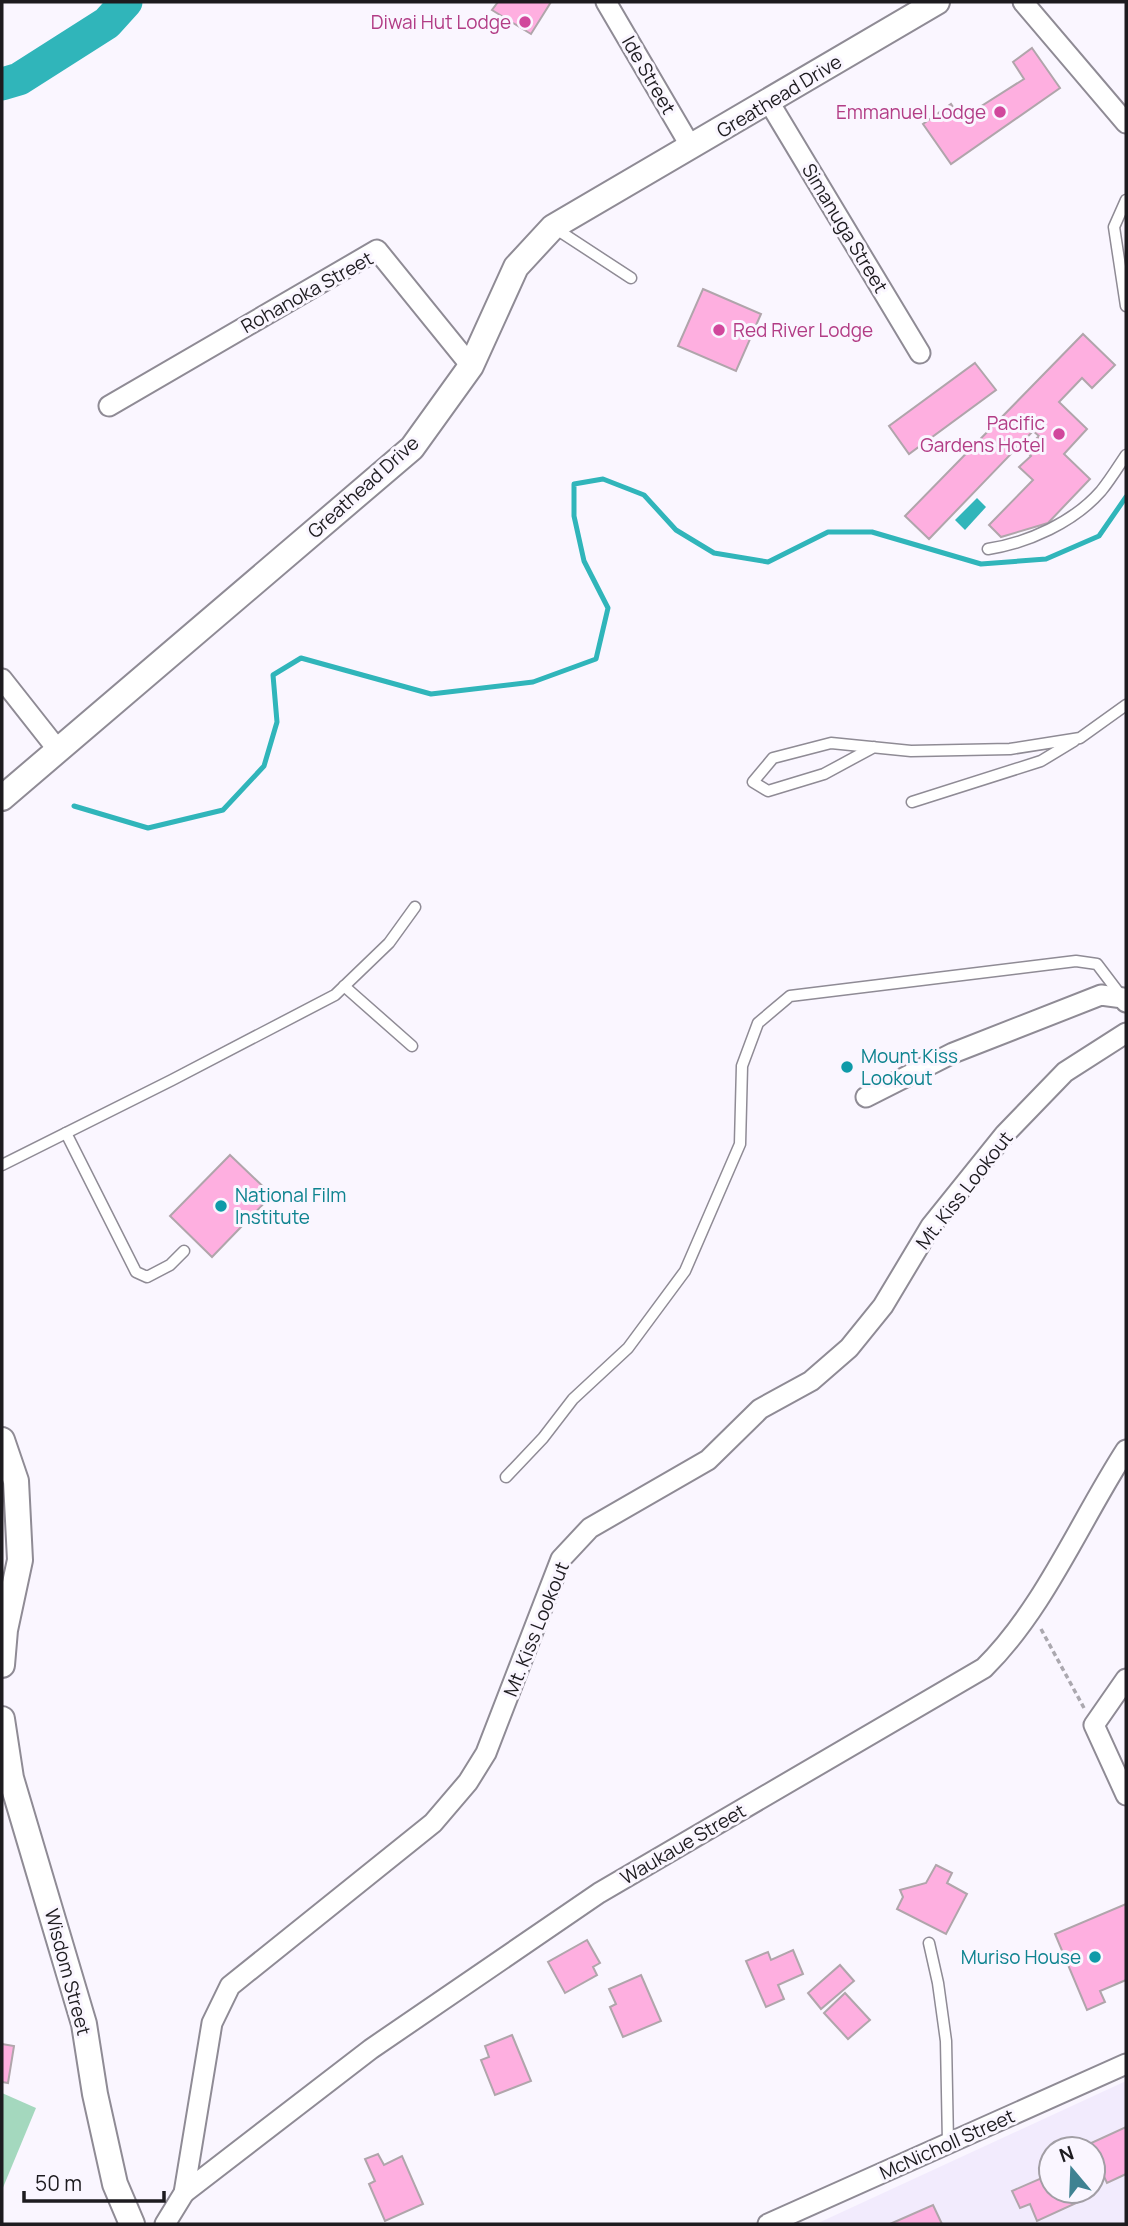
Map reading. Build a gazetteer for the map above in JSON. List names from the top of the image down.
{
  "streets": {
    "street": [
      "Ide Street",
      "Greathead Drive",
      "Simanuga Street",
      "Rohanoka Street",
      "Mt. Kiss Lookout",
      "Waukaue Street",
      "Wisdom Street",
      "McNicholl Street"
    ]
  },
  "crossings": [
    ["Ide Street", "Greathead Drive"],
    ["Greathead Drive", "Simanuga Street"],
    ["Greathead Drive", "Rohanoka Street"],
    ["Mt. Kiss Lookout", "Waukaue Street"]
  ],
  "places": [
    "Diwai Hut Lodge",
    "Emmanuel Lodge",
    "Red River Lodge",
    "Pacific Gardens Hotel",
    "Mount Kiss Lookout",
    "National Film Institute",
    "Muriso House"
  ],
  "scale_bar": "50 m",
  "north": "top"
}
